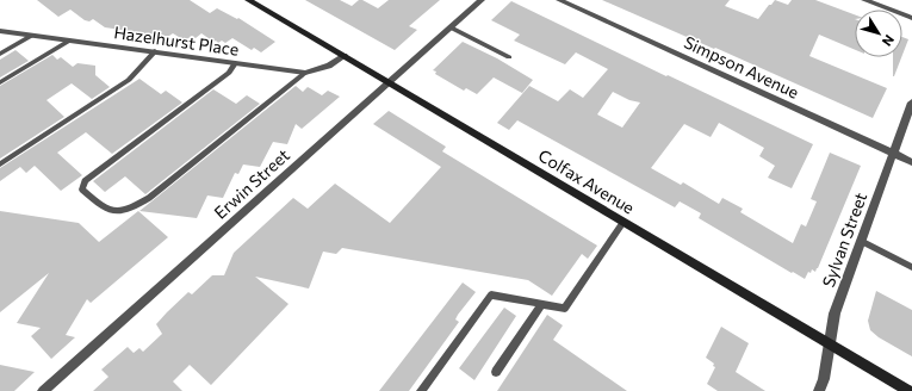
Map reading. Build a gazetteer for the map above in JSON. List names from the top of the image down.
{
  "streets": {
    "main road": ["Colfax Avenue"],
    "street": [
      "Hazelhurst Place",
      "Simpson Avenue",
      "Erwin Street",
      "Sylvan Street"
    ]
  },
  "crossings": [
    ["Hazelhurst Place", "Colfax Avenue"],
    ["Simpson Avenue", "Sylvan Street"],
    ["Colfax Avenue", "Erwin Street"],
    ["Colfax Avenue", "Sylvan Street"]
  ],
  "north": "bottom right"
}
